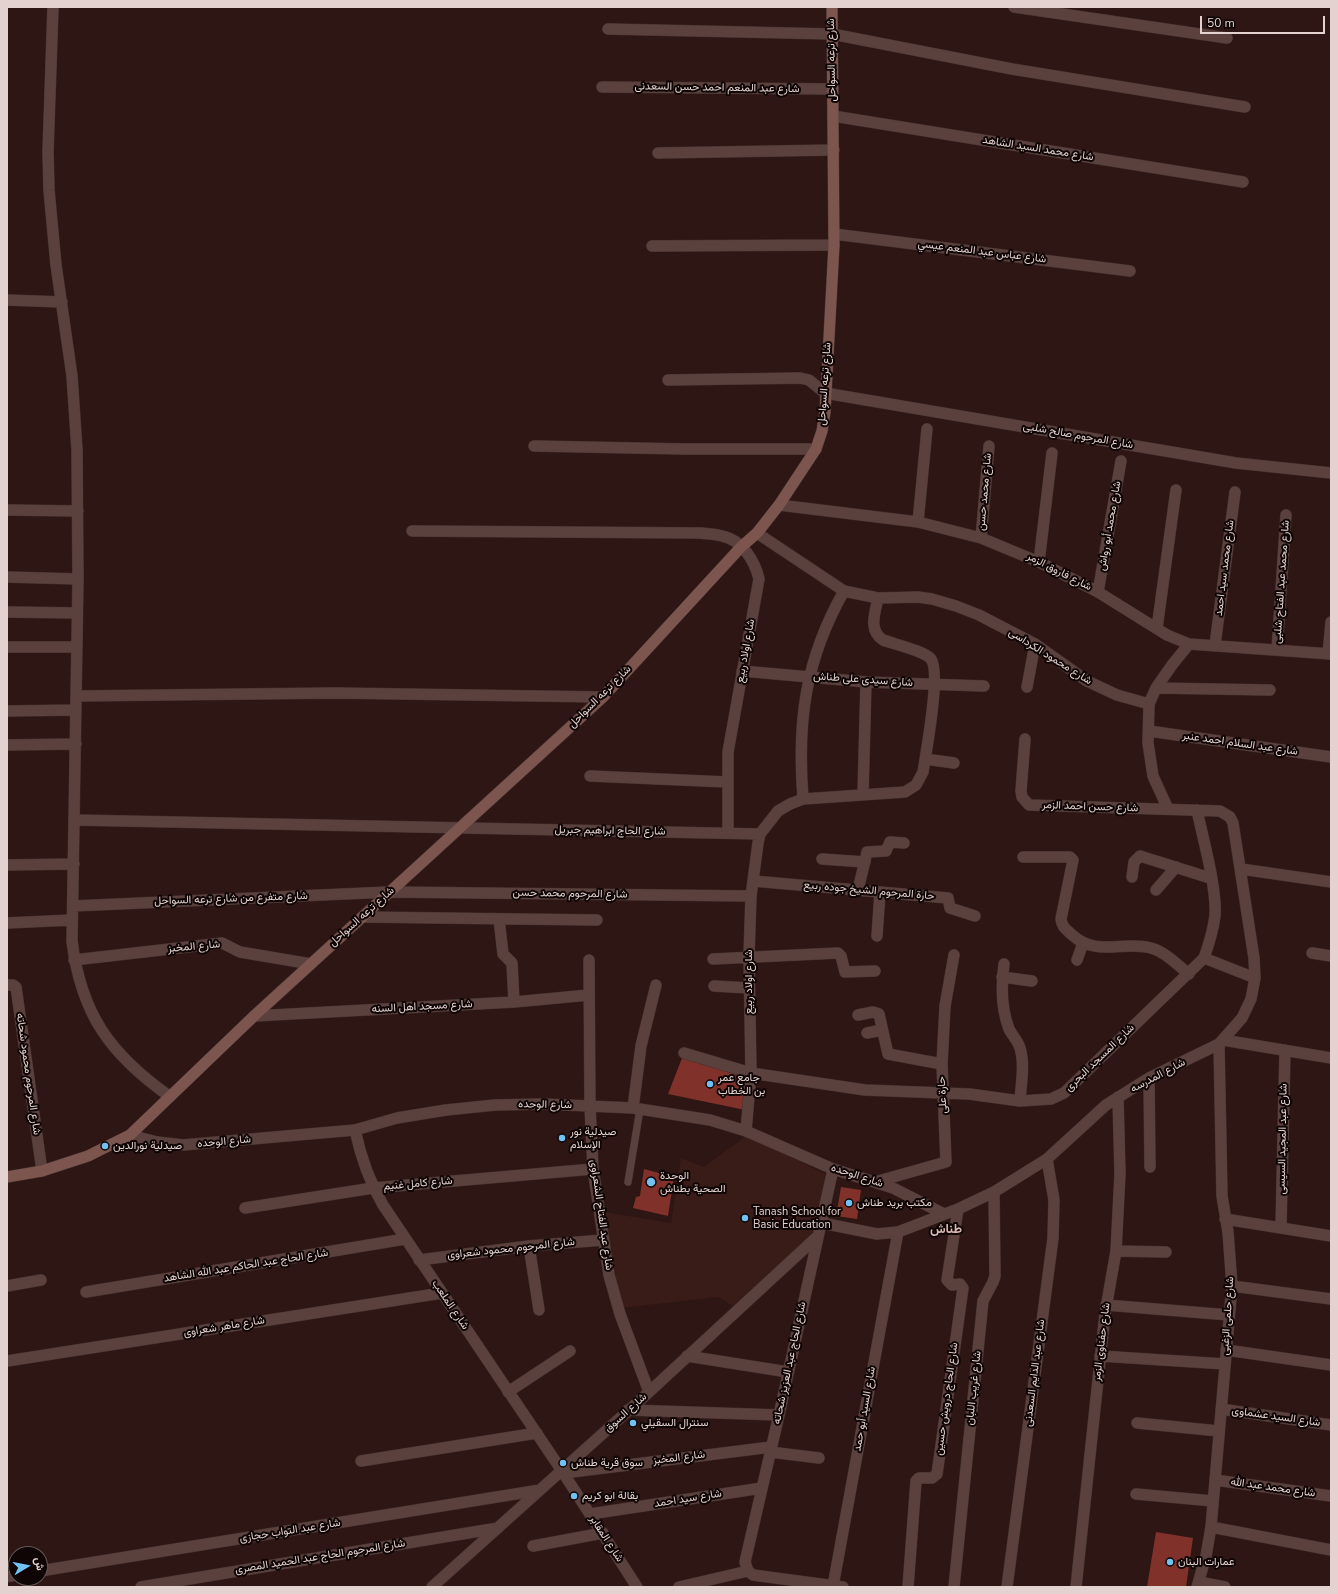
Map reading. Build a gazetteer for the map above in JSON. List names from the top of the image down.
{
  "streets": {
    "main road": ["شارع ترعه السواحل"],
    "street": [
      "شارع عبد المنعم احمد حسن السعدنى",
      "شارع محمد السيد الشاهد",
      "شارع عباس عبد المنعم عيسي",
      "شارع المرحوم صالح شلبى",
      "شارع محمد حسن",
      "شارع محمد أبو رواش",
      "شارع محمد سيد احمد",
      "شارع فاروق الزمر",
      "شارع محمد عبد الفتاح شلبى",
      "شارع اولاد ربيع",
      "شارع محمود الكرداسى",
      "شارع سيدى على طناش",
      "شارع عبد السلام احمد عنبر",
      "شارع حسن احمد الزمر",
      "شارع الحاج ابراهيم جبريل",
      "حارة المرحوم الشيخ جوده ربيع",
      "شارع المرحوم محمد حسن",
      "شارع متفرع من شارع ترعه السواحل",
      "شارع المخبز",
      "شارع مسجد اهل السنه",
      "شارع المسجد البحرى",
      "شارع المرحوم محمود شحاته",
      "شارع المدرسه",
      "حارة على",
      "شارع الوحده",
      "شارع عبد المجيد السيسى",
      "شارع كامل غنيم",
      "شارع عبد الفتاح الشعراوى",
      "شارع المرحوم محمود شعراوى",
      "شارع الحاج عبد الحاكم عبد الله الشاهد",
      "شارع الملعب",
      "شارع حلمى الزغبى",
      "شارع ماهر شعراوى",
      "شارع حفناوى الزمر",
      "شارع الحاج عبد العزيز شحاته",
      "شارع عبد الدايم السعدنى",
      "شارع غريب اللبان",
      "شارع الحاج درويش حسين",
      "شارع السيد أبو حمد",
      "شارع السوق",
      "شارع السيد عشماوى",
      "شارع محمد عبد الله",
      "شارع سيد احمد",
      "شارع عبد التواب حجازى",
      "شارع المقابر",
      "شارع المرحوم الحاج عبد الحميد المصرى"
    ]
  },
  "crossings": [
    ["شارع ترعه السواحل", "شارع عبد المنعم احمد حسن السعدنى"],
    ["شارع ترعه السواحل", "شارع محمد السيد الشاهد"],
    ["شارع ترعه السواحل", "شارع عباس عبد المنعم عيسي"],
    ["شارع ترعه السواحل", "شارع المرحوم صالح شلبى"],
    ["شارع ترعه السواحل", "شارع فاروق الزمر"],
    ["شارع ترعه السواحل", "شارع اولاد ربيع"],
    ["شارع ترعه السواحل", "شارع محمود الكرداسى"],
    ["شارع ترعه السواحل", "شارع الحاج ابراهيم جبريل"],
    ["شارع ترعه السواحل", "شارع المرحوم محمد حسن"],
    ["شارع ترعه السواحل", "شارع متفرع من شارع ترعه السواحل"],
    ["شارع ترعه السواحل", "شارع المخبز"],
    ["شارع ترعه السواحل", "شارع مسجد اهل السنه"],
    ["شارع ترعه السواحل", "شارع المرحوم محمود شحاته"],
    ["شارع ترعه السواحل", "شارع الوحده"],
    ["شارع محمد حسن", "شارع فاروق الزمر"],
    ["شارع محمد أبو رواش", "شارع فاروق الزمر"],
    ["شارع محمد سيد احمد", "شارع فاروق الزمر"],
    ["شارع فاروق الزمر", "شارع محمد عبد الفتاح شلبى"],
    ["شارع اولاد ربيع", "شارع سيدى على طناش"],
    ["شارع اولاد ربيع", "شارع الحاج ابراهيم جبريل"],
    ["شارع اولاد ربيع", "حارة المرحوم الشيخ جوده ربيع"],
    ["شارع اولاد ربيع", "شارع المرحوم محمد حسن"],
    ["شارع اولاد ربيع", "شارع المسجد البحرى"],
    ["شارع اولاد ربيع", "شارع الوحده"],
    ["شارع حسن احمد الزمر", "شارع المسجد البحرى"],
    ["شارع حسن احمد الزمر", "شارع المدرسه"],
    ["شارع المرحوم محمد حسن", "شارع متفرع من شارع ترعه السواحل"],
    ["شارع المخبز", "شارع الملعب"],
    ["شارع المخبز", "شارع الحاج عبد العزيز شحاته"],
    ["شارع المخبز", "شارع السوق"],
    ["شارع المخبز", "شارع المقابر"],
    ["شارع مسجد اهل السنه", "شارع عبد الفتاح الشعراوى"],
    ["شارع المسجد البحرى", "حارة على"],
    ["شارع المدرسه", "شارع الوحده"],
    ["شارع المدرسه", "شارع حلمى الزغبى"],
    ["شارع المدرسه", "شارع حفناوى الزمر"],
    ["شارع المدرسه", "شارع الحاج عبد العزيز شحاته"],
    ["شارع المدرسه", "شارع عبد الدايم السعدنى"],
    ["شارع المدرسه", "شارع غريب اللبان"],
    ["شارع المدرسه", "شارع الحاج درويش حسين"],
    ["شارع المدرسه", "شارع السيد أبو حمد"],
    ["حارة على", "شارع الوحده"],
    ["شارع الوحده", "شارع عبد الفتاح الشعراوى"],
    ["شارع الوحده", "شارع الملعب"],
    ["شارع الوحده", "شارع الحاج عبد العزيز شحاته"],
    ["شارع كامل غنيم", "شارع عبد الفتاح الشعراوى"],
    ["شارع كامل غنيم", "شارع الملعب"],
    ["شارع عبد الفتاح الشعراوى", "شارع المرحوم محمود شعراوى"],
    ["شارع عبد الفتاح الشعراوى", "شارع السوق"],
    ["شارع المرحوم محمود شعراوى", "شارع الملعب"],
    ["شارع الحاج عبد الحاكم عبد الله الشاهد", "شارع الملعب"],
    ["شارع الملعب", "شارع ماهر شعراوى"],
    ["شارع الملعب", "شارع السوق"],
    ["شارع الملعب", "شارع المقابر"],
    ["شارع حلمى الزغبى", "شارع السيد عشماوى"],
    ["شارع حلمى الزغبى", "شارع محمد عبد الله"],
    ["شارع الحاج عبد العزيز شحاته", "شارع السوق"],
    ["شارع الحاج عبد العزيز شحاته", "شارع سيد احمد"],
    ["شارع السوق", "شارع عبد التواب حجازى"],
    ["شارع السوق", "شارع المقابر"],
    ["شارع السوق", "شارع المرحوم الحاج عبد الحميد المصرى"],
    ["شارع سيد احمد", "شارع المقابر"]
  ],
  "districts": ["طناش"],
  "places": [
    "جامع عمر بن الخطاب",
    "صيدلية نور الإسلام",
    "صيدلية نورالدين",
    "الوحدة الصحية بطناش",
    "مكتب بريد طناش",
    "Tanash School for Basic Education",
    "سنترال السقيلي",
    "سوق قرية طناش",
    "بقالة ابو كريم",
    "عمارات البنان"
  ],
  "scale_bar": "50 m",
  "north": "right"
}
